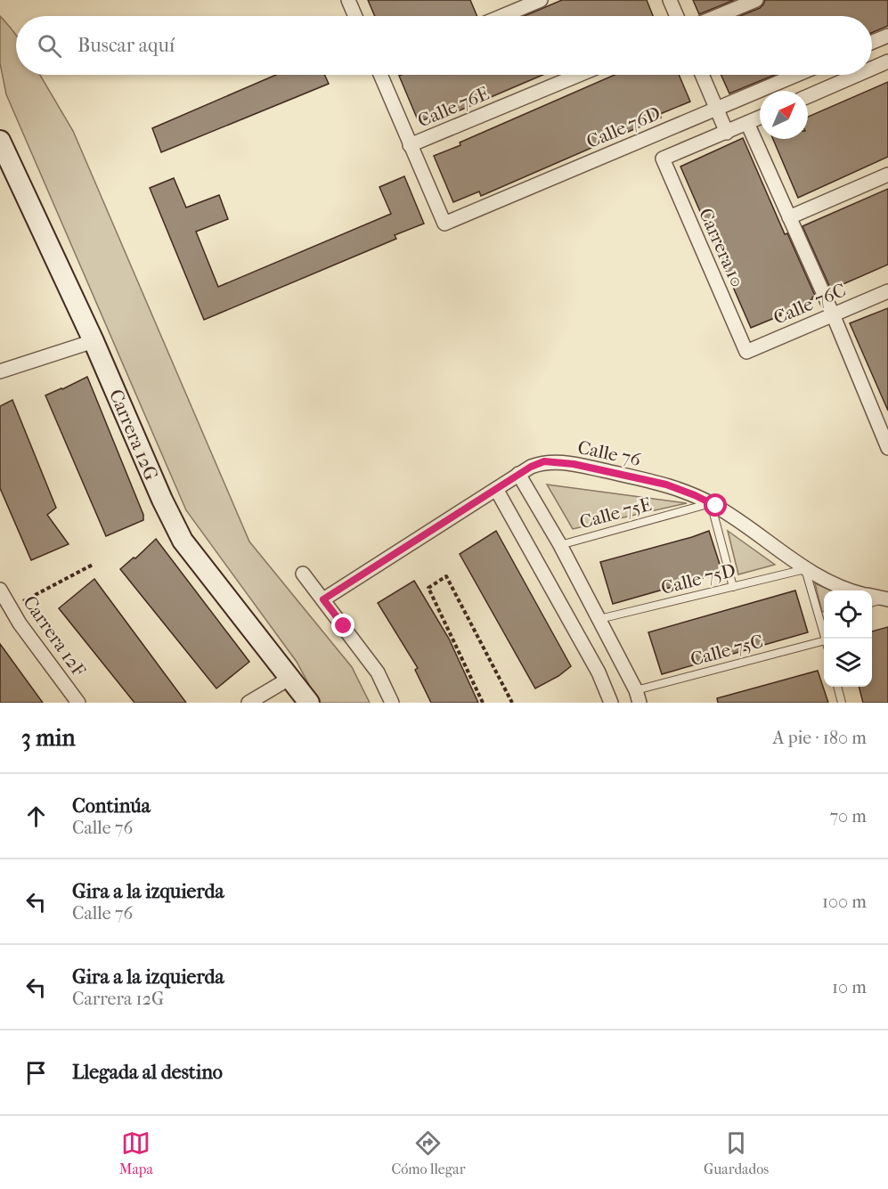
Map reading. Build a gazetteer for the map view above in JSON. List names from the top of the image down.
{
  "streets": {
    "street": [
      "Calle 76E",
      "Calle 76D",
      "Carrera 10",
      "Calle 76C",
      "Carrera 12G",
      "Calle 76",
      "Carrera 12F"
    ],
    "lane": ["Calle 75E", "Calle 75D", "Calle 75C"]
  },
  "crossings": [
    ["Calle 76E", "Calle 76D"],
    ["Carrera 10", "Calle 76C"],
    ["Calle 76", "Calle 75E"],
    ["Calle 76", "Calle 75D"]
  ],
  "north": "top right",
  "page": {
    "search": "Buscar aquí",
    "heading": ["3 min", "A pie · 180 m"],
    "list": [
      ["Continúa", "Calle 76", "70 m"],
      ["Gira a la izquierda", "Calle 76", "100 m"],
      ["Gira a la izquierda", "Carrera 12G", "10 m"],
      "Llegada al destino"
    ],
    "nav": ["Mapa", "Cómo llegar", "Guardados"]
  }
}
